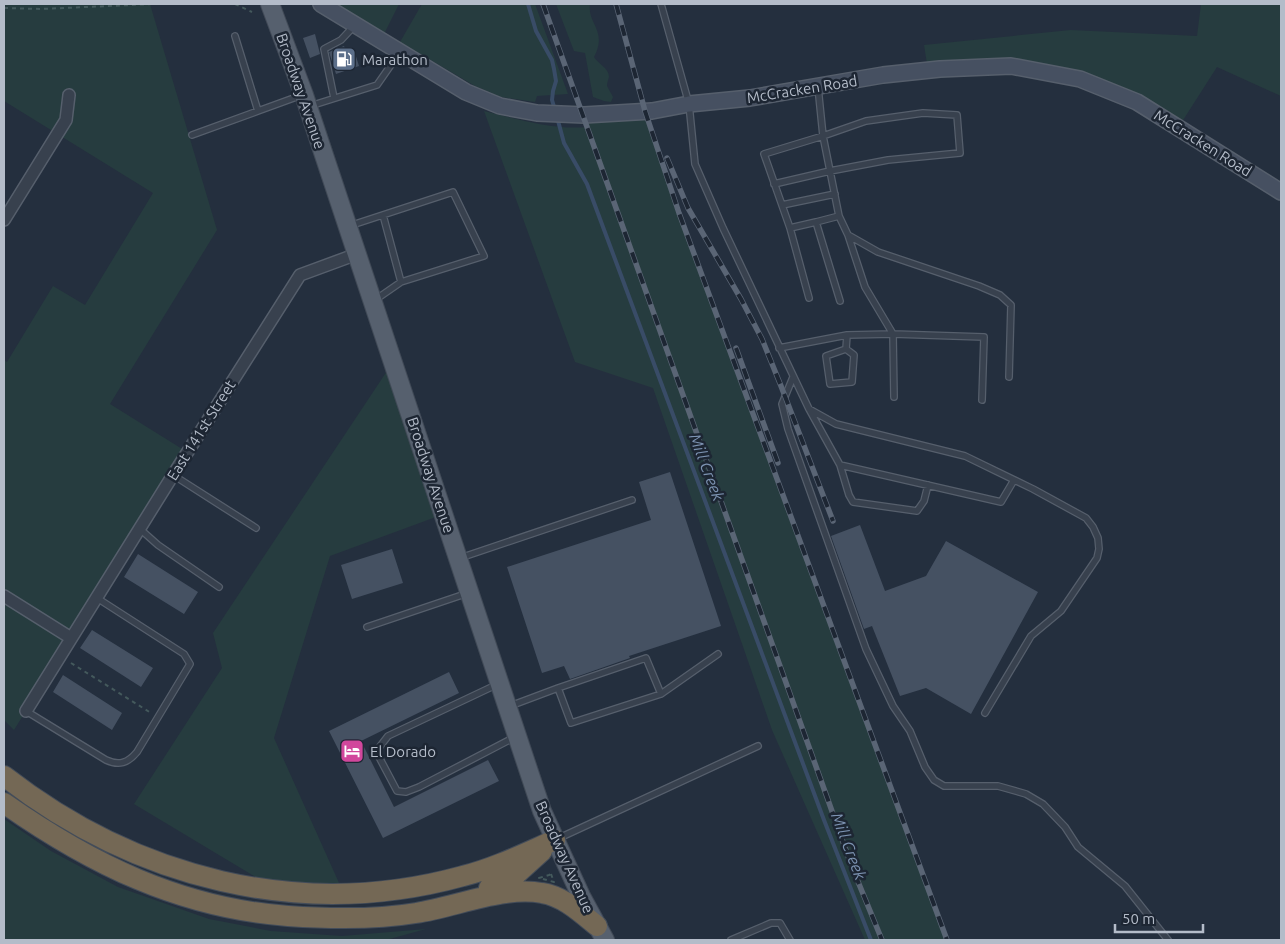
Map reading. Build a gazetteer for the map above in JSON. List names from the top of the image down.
{
  "streets": {
    "main road": ["Broadway Avenue"],
    "street": ["McCracken Road", "East 141st Street"]
  },
  "crossings": [
    ["Broadway Avenue", "East 141st Street"]
  ],
  "water": ["Mill Creek"],
  "places": {
    "fuel station": ["Marathon"],
    "hotel": ["El Dorado"]
  },
  "scale_bar": "50 m"
}
